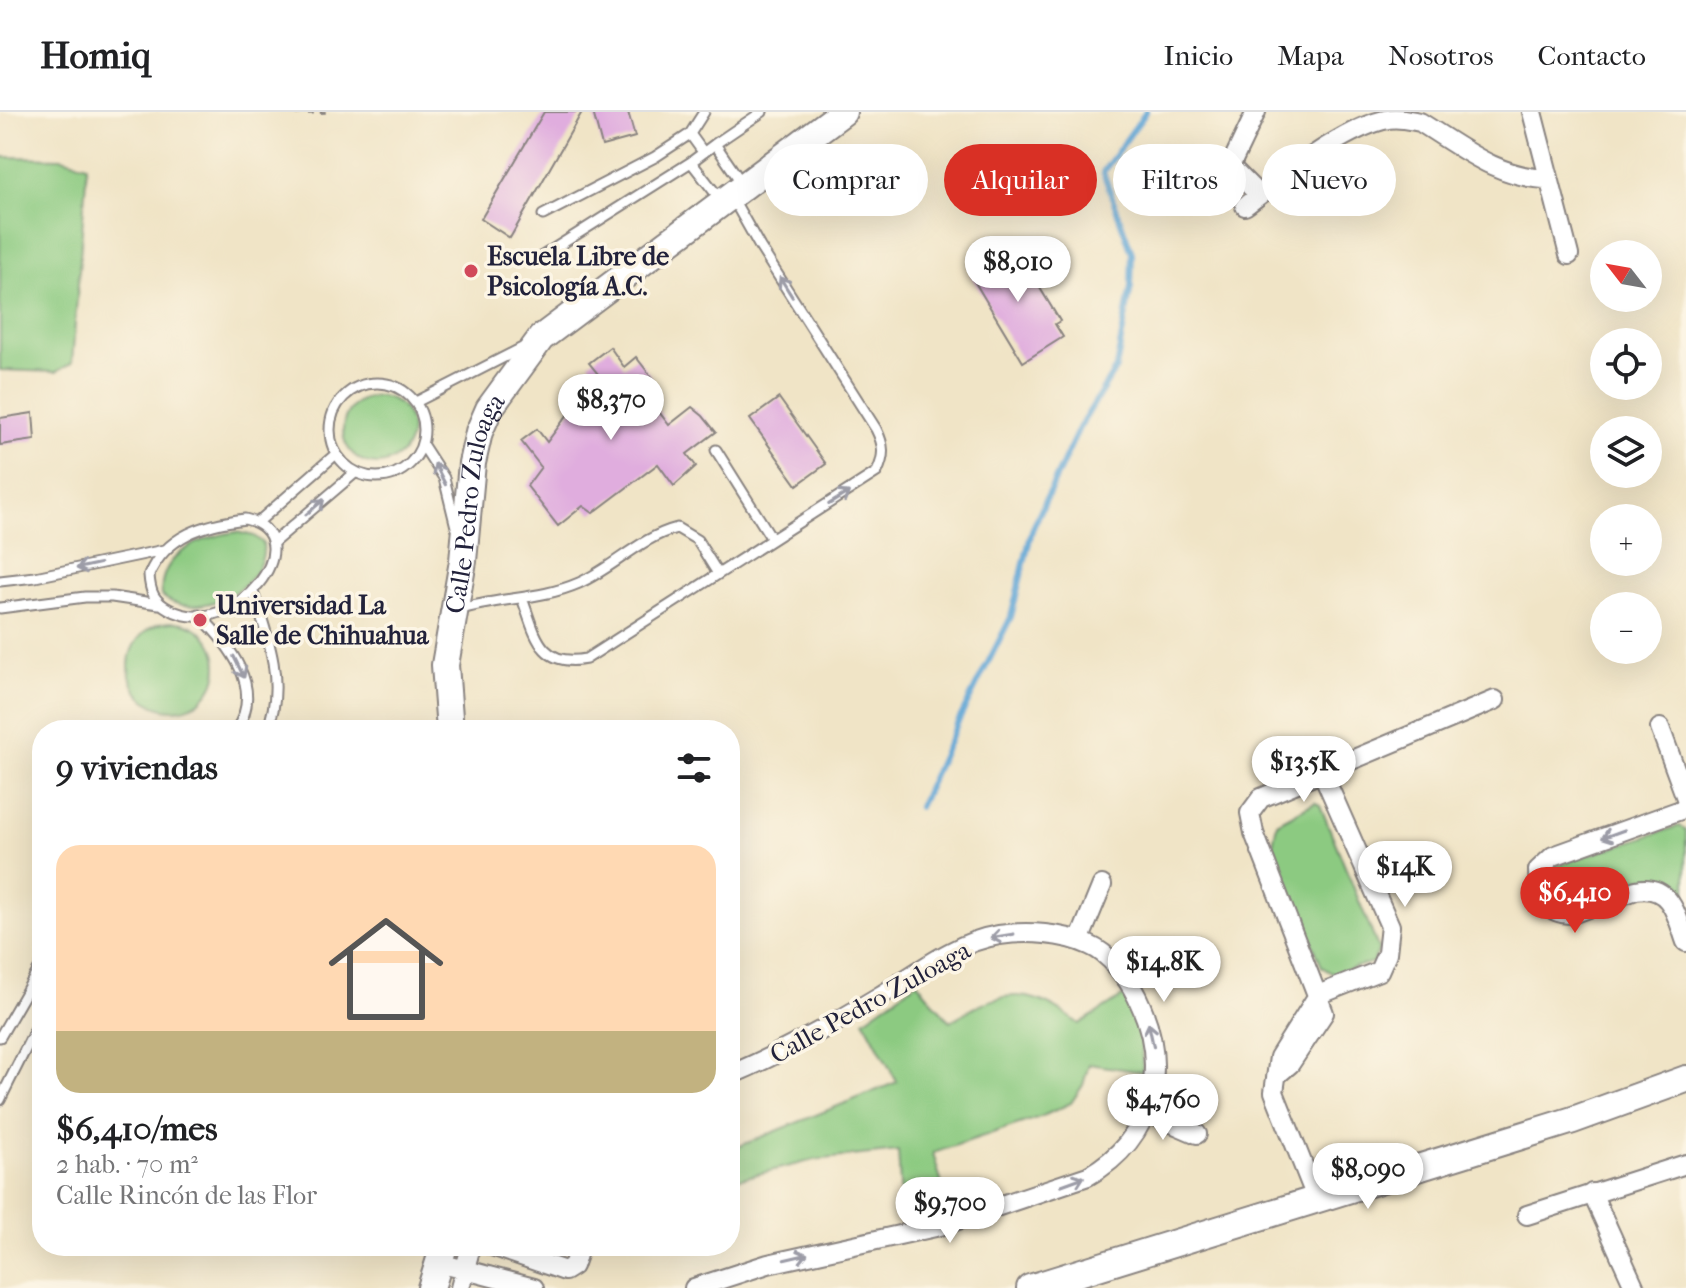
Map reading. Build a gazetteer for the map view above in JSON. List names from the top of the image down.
{
  "streets": {
    "street": ["Calle Pedro Zuloaga"]
  },
  "places": ["Escuela Libre de Psicología A.C.", "Universidad La Salle de Chihuahua"],
  "north": "top left",
  "page": {
    "header": "Homiq",
    "nav": [
      "Inicio",
      "Mapa",
      "Nosotros",
      "Contacto"
    ],
    "chip": [
      "Comprar",
      "Alquilar",
      "Filtros",
      "Nuevo"
    ],
    "price": [
      "$8,010",
      "$8,370",
      "$13.5K",
      "$14K",
      "$6,410",
      "$14.8K",
      "$4,760",
      "$8,090",
      "$9,700"
    ],
    "map_buttons": ["+", "−"],
    "heading": "9 viviendas",
    "list": [
      {
        "name": "$6,410/mes",
        "note": "2 hab. · 70 m² · Calle Rincón de las Flor"
      }
    ]
  }
}
